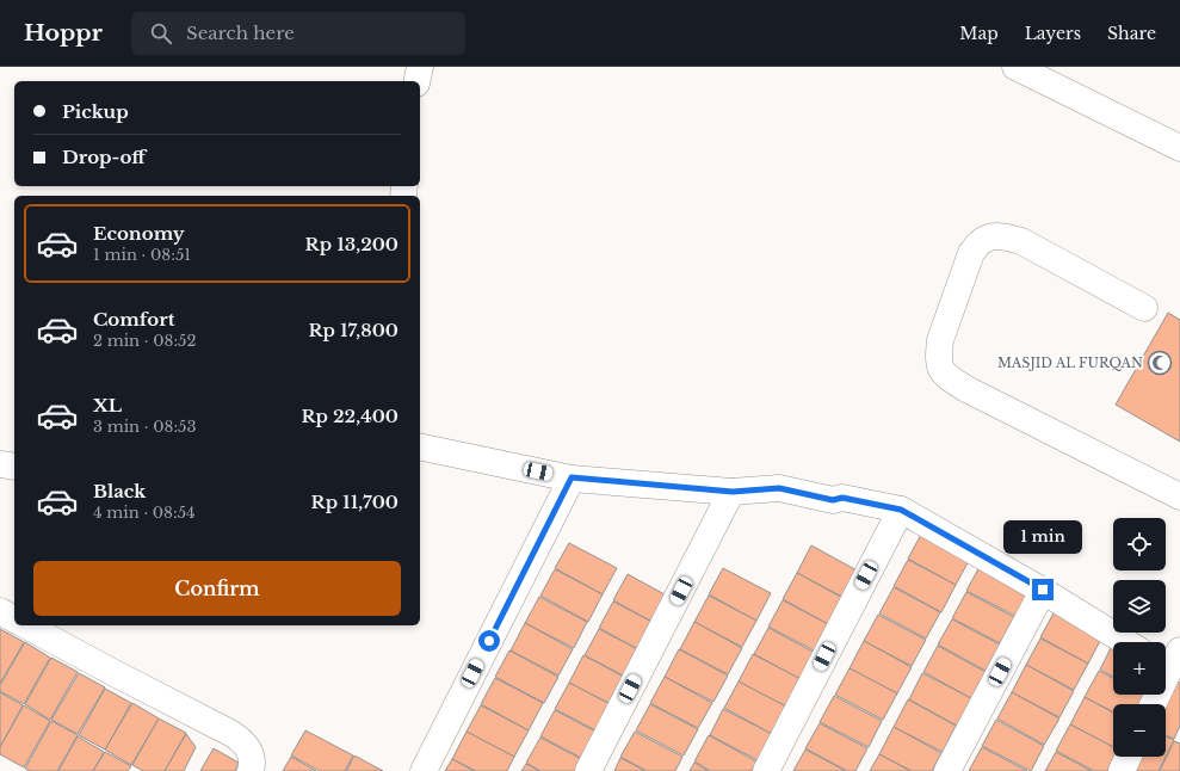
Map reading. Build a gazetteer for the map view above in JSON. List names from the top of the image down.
{
  "places": {
    "mosque": ["MASJID AL FURQAN"]
  },
  "page": {
    "header": "Hoppr",
    "search": "Search here",
    "nav": ["Map", "Layers", "Share"],
    "banner": ["Pickup", "Drop-off"],
    "list": [
      {
        "name": "Economy",
        "note": "1 min · 08:51",
        "value": "Rp 13,200"
      },
      {
        "name": "Comfort",
        "note": "2 min · 08:52",
        "value": "Rp 17,800"
      },
      {
        "name": "XL",
        "note": "3 min · 08:53",
        "value": "Rp 22,400"
      },
      {
        "name": "Black",
        "note": "4 min · 08:54",
        "value": "Rp 11,700"
      }
    ],
    "map_buttons": ["+", "−"],
    "bubble": "1 min",
    "buttons": "Confirm"
  }
}
